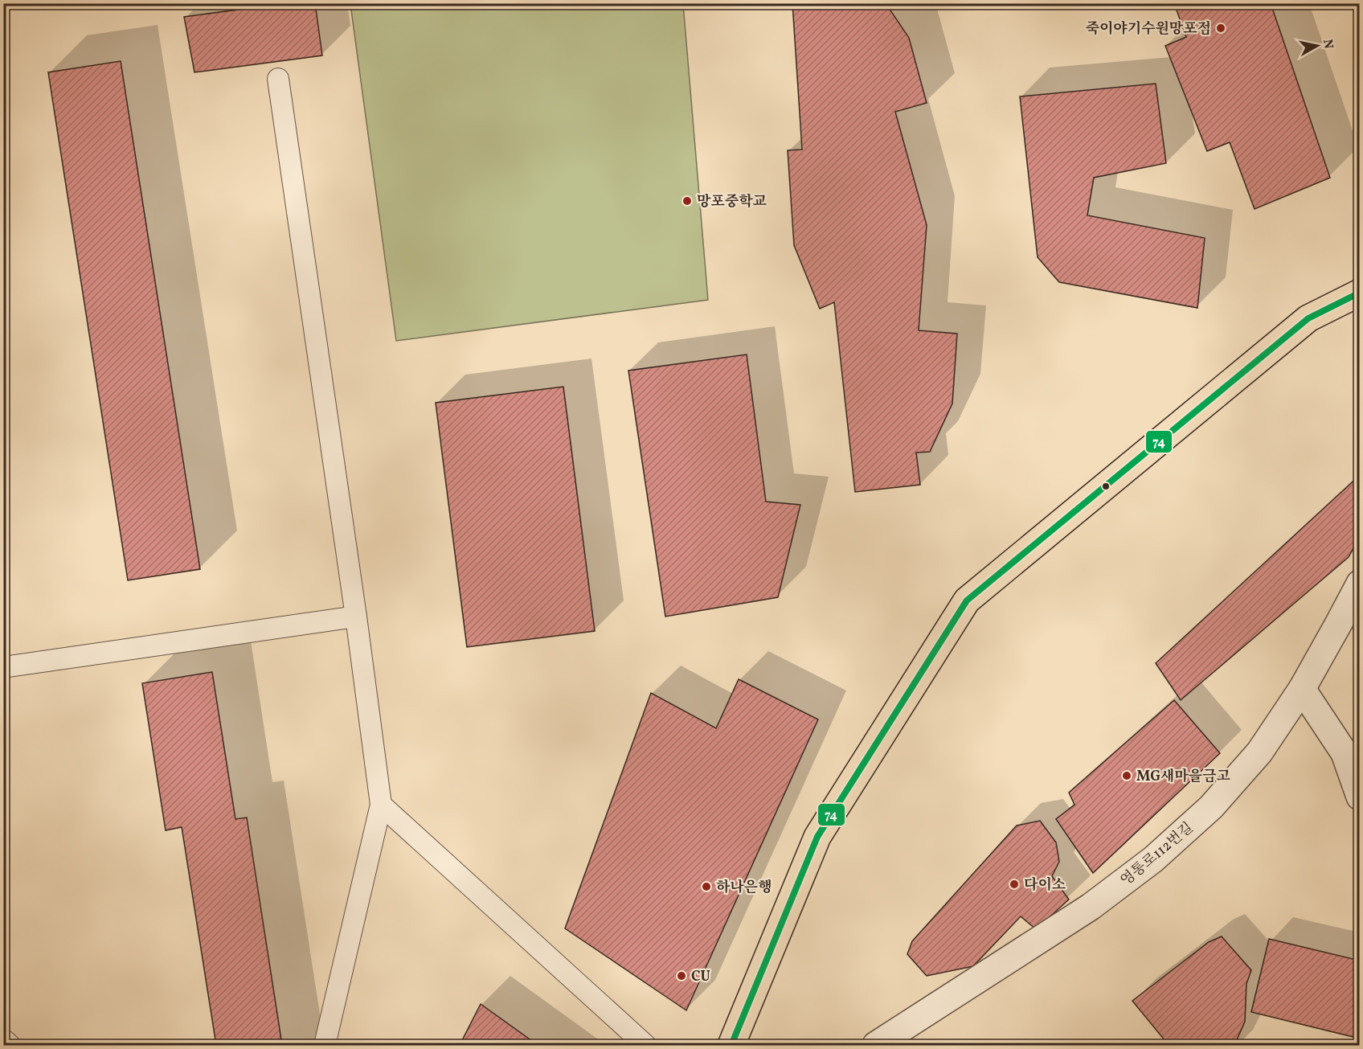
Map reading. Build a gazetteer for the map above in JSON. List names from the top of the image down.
{
  "streets": {
    "street": ["영통로112번길"]
  },
  "places": [
    "죽이야기수원망포점",
    "망포중학교",
    "MG새마을금고",
    "다이소",
    "하나은행",
    "CU"
  ],
  "lines": ["transit line 74"],
  "north": "right"
}
